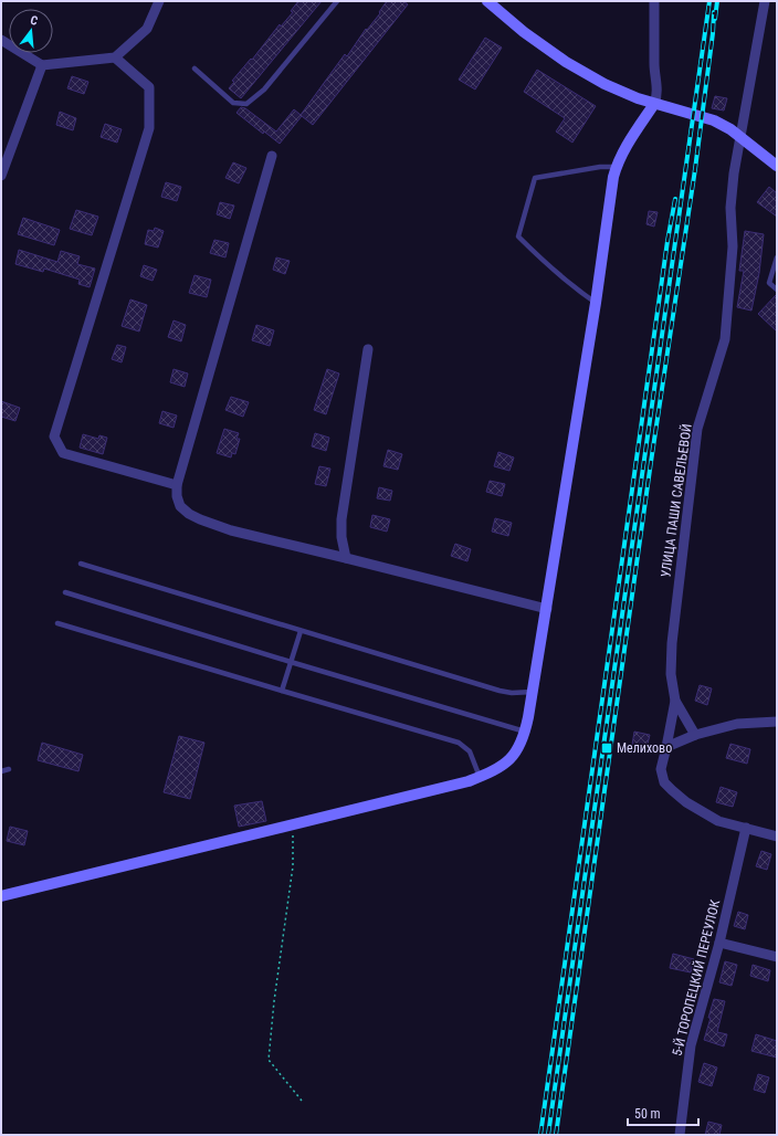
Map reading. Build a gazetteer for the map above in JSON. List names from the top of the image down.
{
  "streets": {
    "street": ["УЛИЦА ПАШИ САВЕЛЬЕВОЙ", "5-Й ТОРОПЕЦКИЙ ПЕРЕУЛОК"]
  },
  "places": {
    "transit": ["Мелихово"]
  },
  "scale_bar": "50 m",
  "north": "top"
}
